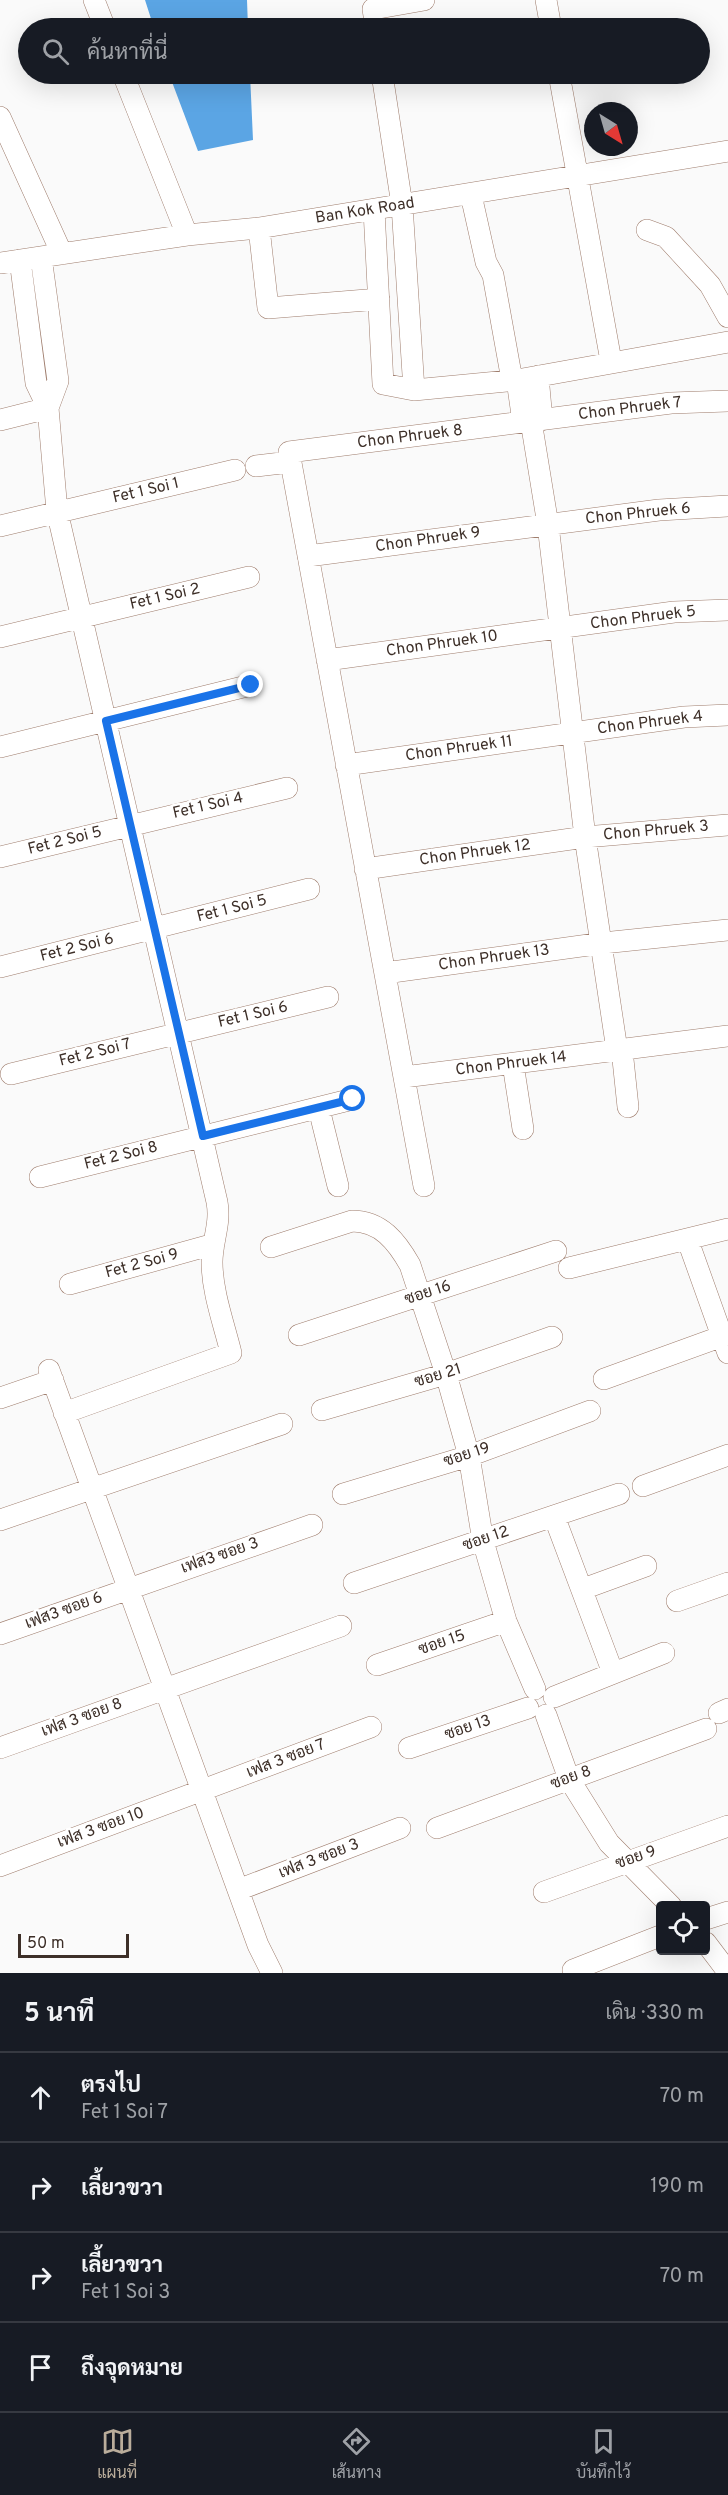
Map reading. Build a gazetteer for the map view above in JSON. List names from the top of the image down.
{
  "streets": {
    "street": [
      "Ban Kok Road",
      "Chon Phruek 7",
      "Chon Phruek 8",
      "Fet 1 Soi 1",
      "Chon Phruek 6",
      "Chon Phruek 9",
      "Fet 1 Soi 2",
      "Chon Phruek 5",
      "Chon Phruek 10",
      "Chon Phruek 4",
      "Chon Phruek 11",
      "Fet 1 Soi 4",
      "Chon Phruek 3",
      "Fet 2 Soi 5",
      "Chon Phruek 12",
      "Fet 1 Soi 5",
      "Fet 2 Soi 6",
      "Chon Phruek 13",
      "Fet 1 Soi 6",
      "Fet 2 Soi 7",
      "Chon Phruek 14",
      "Fet 2 Soi 8",
      "Fet 2 Soi 9",
      "ซอย 16",
      "ซอย 21",
      "ซอย 19",
      "ซอย 12",
      "เฟส3 ซอย 3",
      "เฟส3 ซอย 6",
      "ซอย 15",
      "เฟส 3 ซอย 8",
      "ซอย 13",
      "เฟส 3 ซอย 7",
      "ซอย 8",
      "เฟส 3 ซอย 10",
      "ซอย 9",
      "เฟส 3 ซอย 3"
    ]
  },
  "crossings": [
    ["Chon Phruek 7", "Chon Phruek 8"],
    ["Chon Phruek 6", "Chon Phruek 9"],
    ["Chon Phruek 5", "Chon Phruek 10"],
    ["Chon Phruek 4", "Chon Phruek 11"],
    ["Fet 1 Soi 4", "Fet 2 Soi 5"],
    ["Chon Phruek 3", "Chon Phruek 12"],
    ["Fet 1 Soi 5", "Fet 2 Soi 6"],
    ["Fet 1 Soi 6", "Fet 2 Soi 7"],
    ["เฟส3 ซอย 3", "เฟส3 ซอย 6"],
    ["เฟส 3 ซอย 7", "เฟส 3 ซอย 10"]
  ],
  "scale_bar": "50 m",
  "north": "bottom right",
  "page": {
    "search": "ค้นหาที่นี่",
    "scale": "50 m",
    "heading": ["5 นาที", "เดิน · 330 m"],
    "list": [
      ["ตรงไป", "Fet 1 Soi 7", "70 m"],
      ["เลี้ยวขวา", "190 m"],
      ["เลี้ยวขวา", "Fet 1 Soi 3", "70 m"],
      "ถึงจุดหมาย"
    ],
    "nav": ["แผนที่", "เส้นทาง", "บันทึกไว้"]
  }
}
